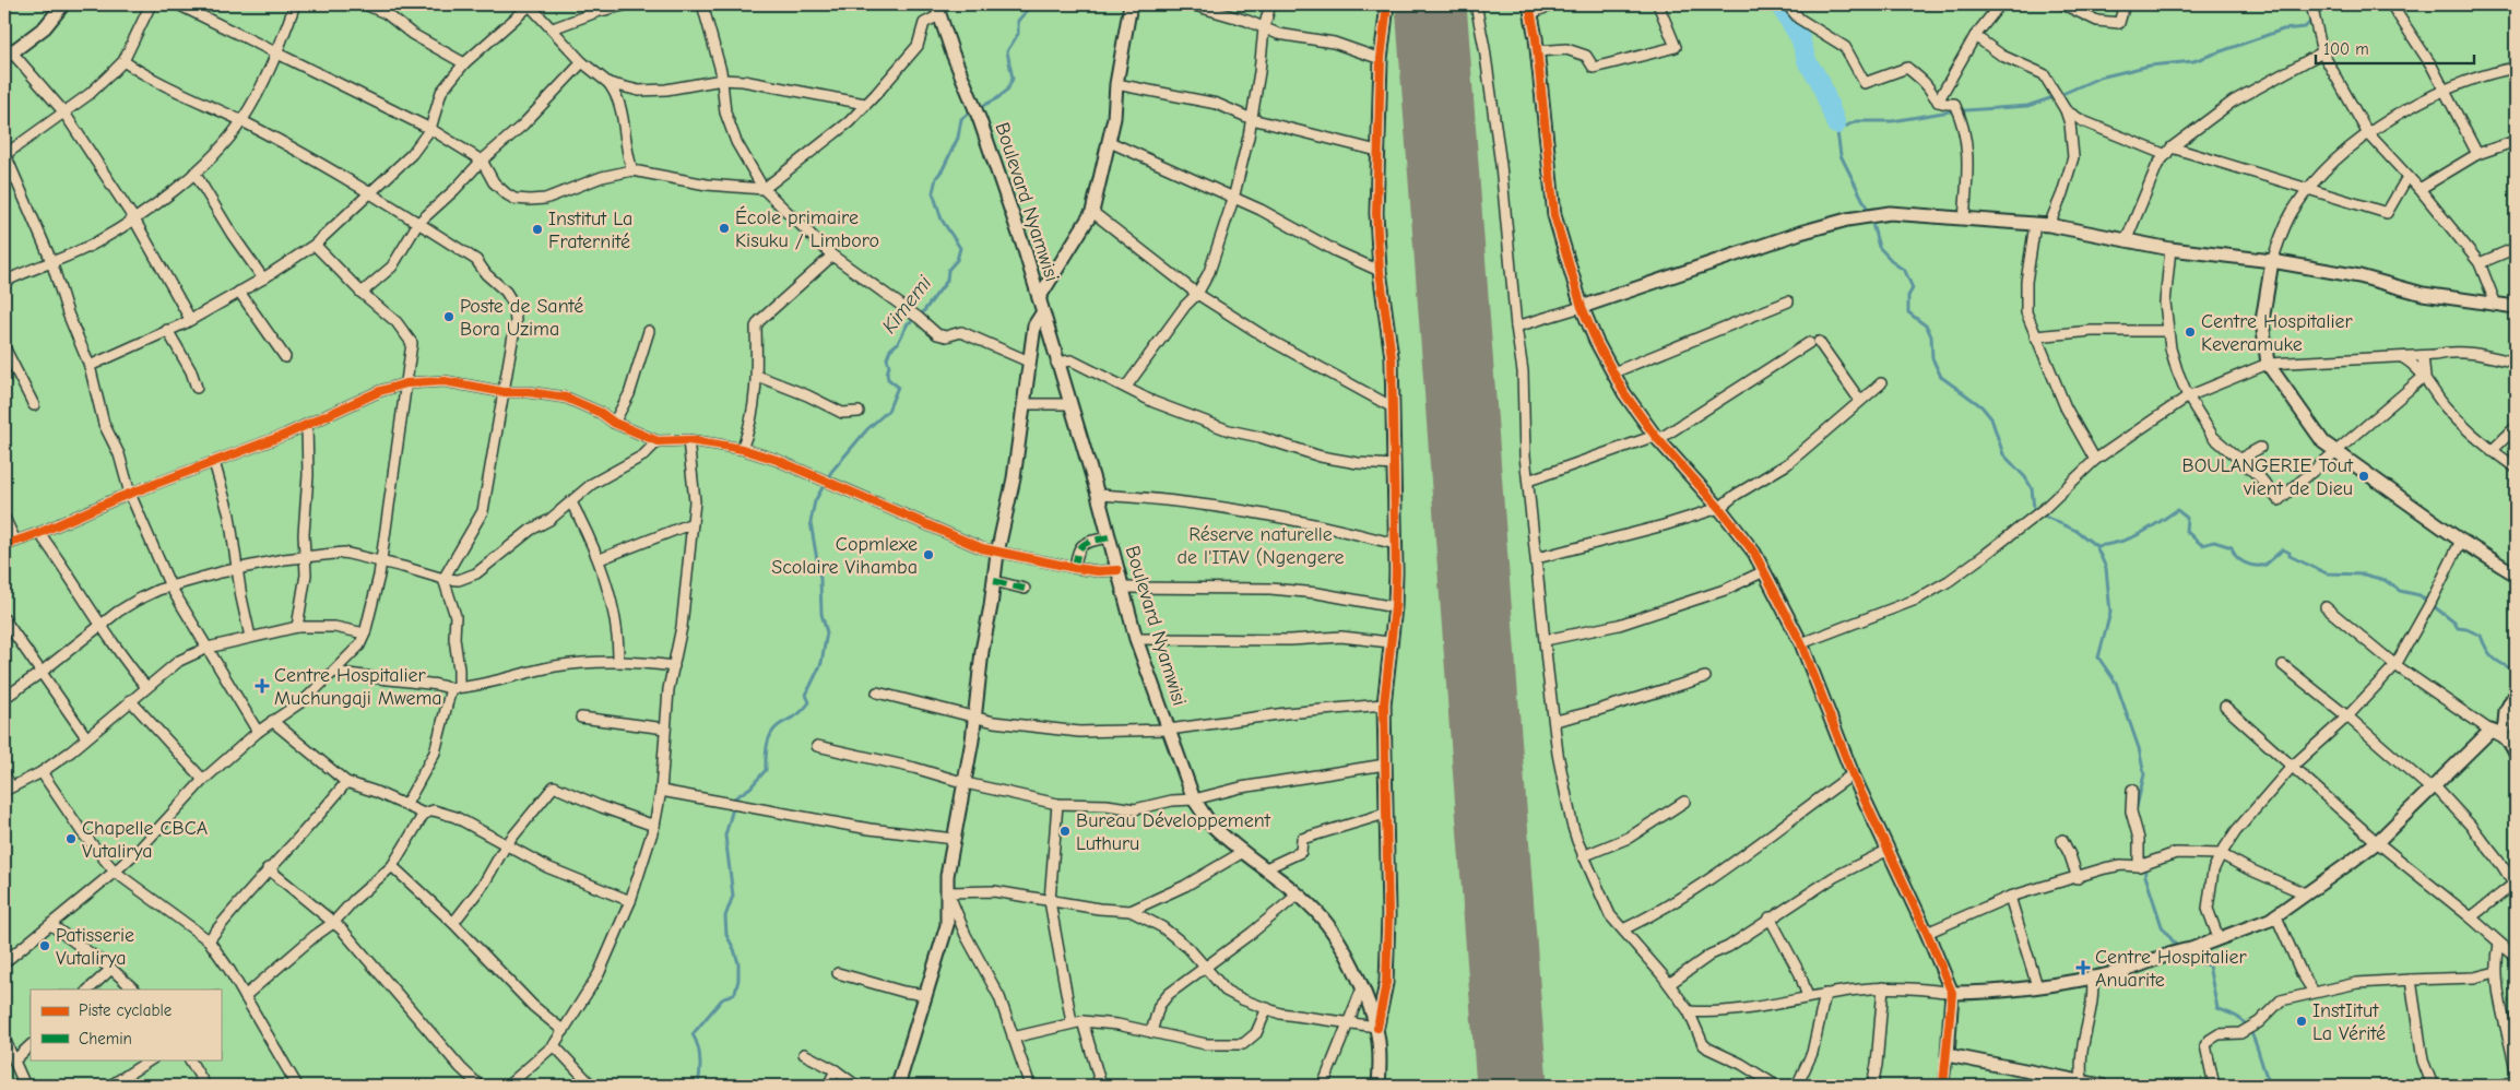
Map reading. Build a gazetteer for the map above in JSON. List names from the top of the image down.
{
  "streets": {
    "street": ["Boulevard Nyamwisi"]
  },
  "water": ["Kimemi"],
  "parks": ["Réserve naturelle de l'ITAV (Ngengere"],
  "places": {
    "other": [
      "École primaire Kisuku / Limboro",
      "Institut La Fraternité",
      "Poste de Santé Bora Uzima",
      "Centre Hospitalier Keveramuke",
      "BOULANGERIE Tout vient de Dieu",
      "Copmlexe Scolaire Vihamba",
      "Bureau Développement Luthuru",
      "Chapelle CBCA Vutalirya",
      "Patisserie Vutalirya",
      "InstIitut La Vérité"
    ],
    "health": ["Centre Hospitalier Muchungaji Mwema", "Centre Hospitalier Anuarite"]
  },
  "legend": ["Piste cyclable", "Chemin"],
  "scale_bar": "100 m"
}
